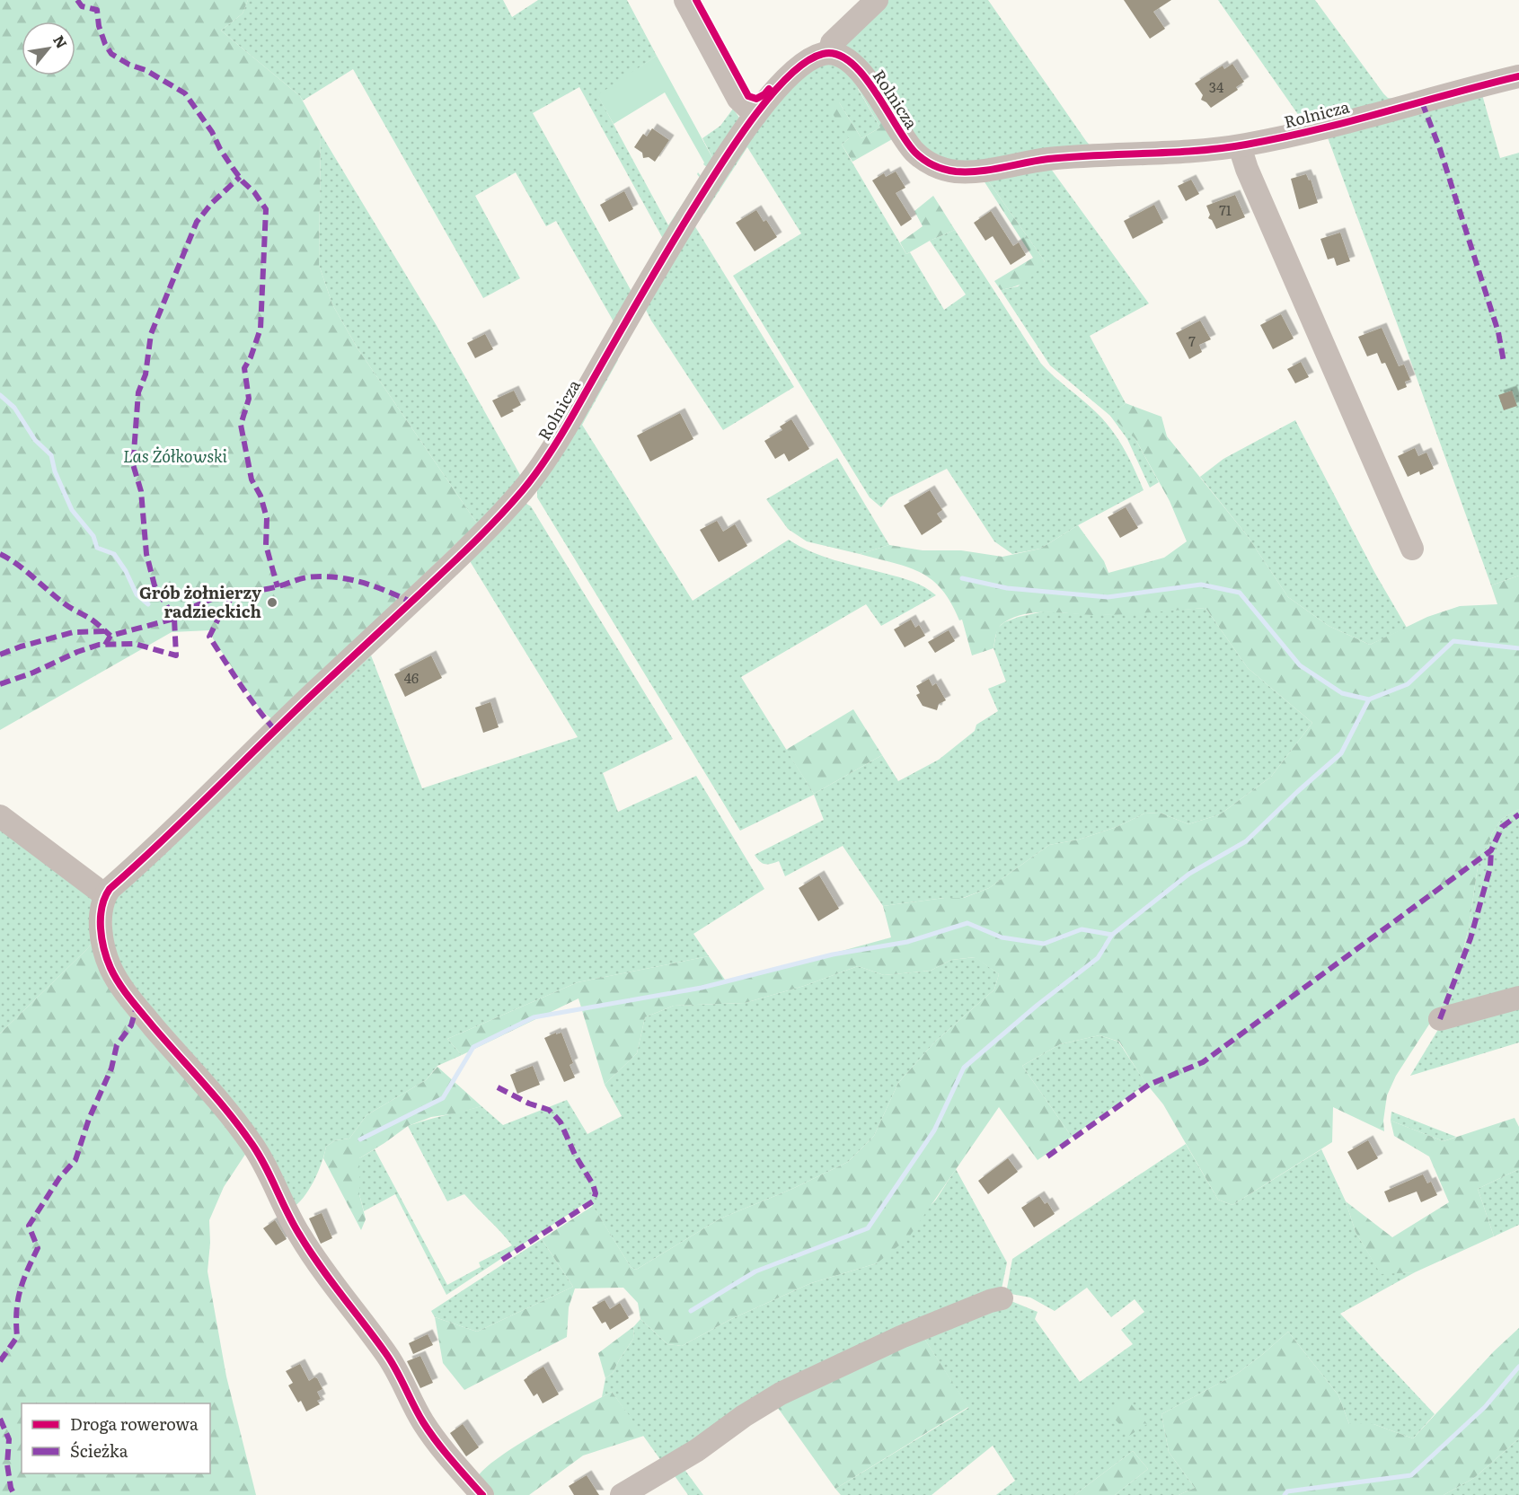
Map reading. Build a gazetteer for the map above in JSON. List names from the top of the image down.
{
  "streets": {
    "street": ["Rolnicza"]
  },
  "parks": ["Las Żółkowski"],
  "places": ["Grób żołnierzy radzieckich"],
  "house_numbers": [
    "34",
    "71",
    "7",
    "46"
  ],
  "legend": ["Droga rowerowa", "Ścieżka"],
  "north": "top right"
}
